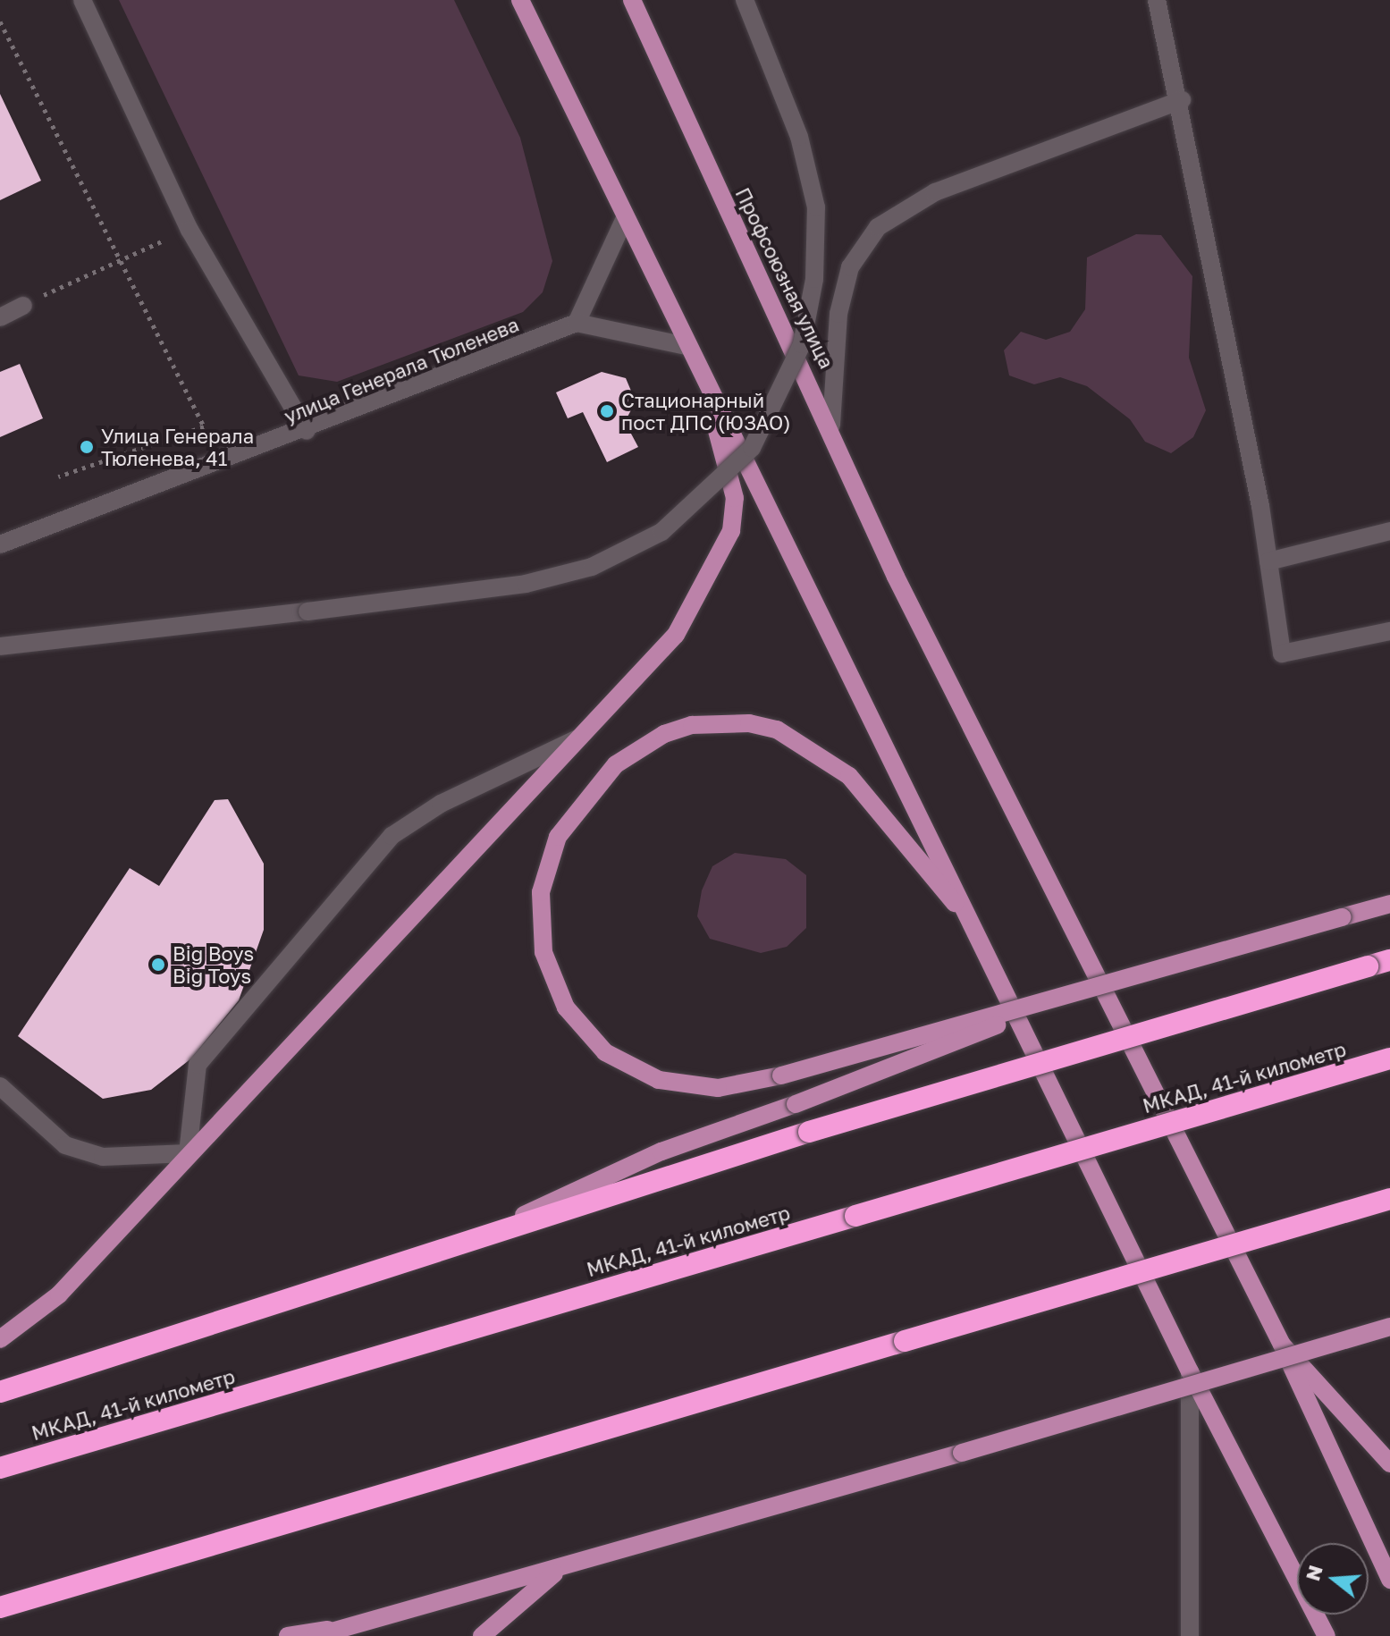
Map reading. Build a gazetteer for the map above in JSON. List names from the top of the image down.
{
  "streets": {
    "highway": ["МКАД, 41-й километр"],
    "main road": ["Профсоюзная улица"],
    "street": ["улица Генерала Тюленева"]
  },
  "places": ["Стационарный пост ДПС (ЮЗАО)", "Улица Генерала Тюленева, 41", "Big Boys Big Toys"],
  "north": "left"
}
